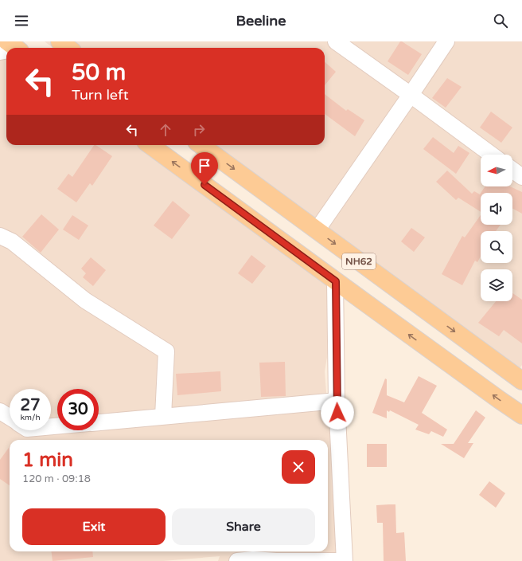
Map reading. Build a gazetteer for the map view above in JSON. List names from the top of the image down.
{
  "streets": {
    "main road": ["NH62"]
  },
  "north": "left",
  "page": {
    "header": "Beeline",
    "turn": ["50 m", "Turn left"],
    "speed": "27 km/h",
    "limit": "30",
    "heading": ["1 min", "120 m · 09:18"],
    "buttons": ["Exit", "Share"]
  }
}
